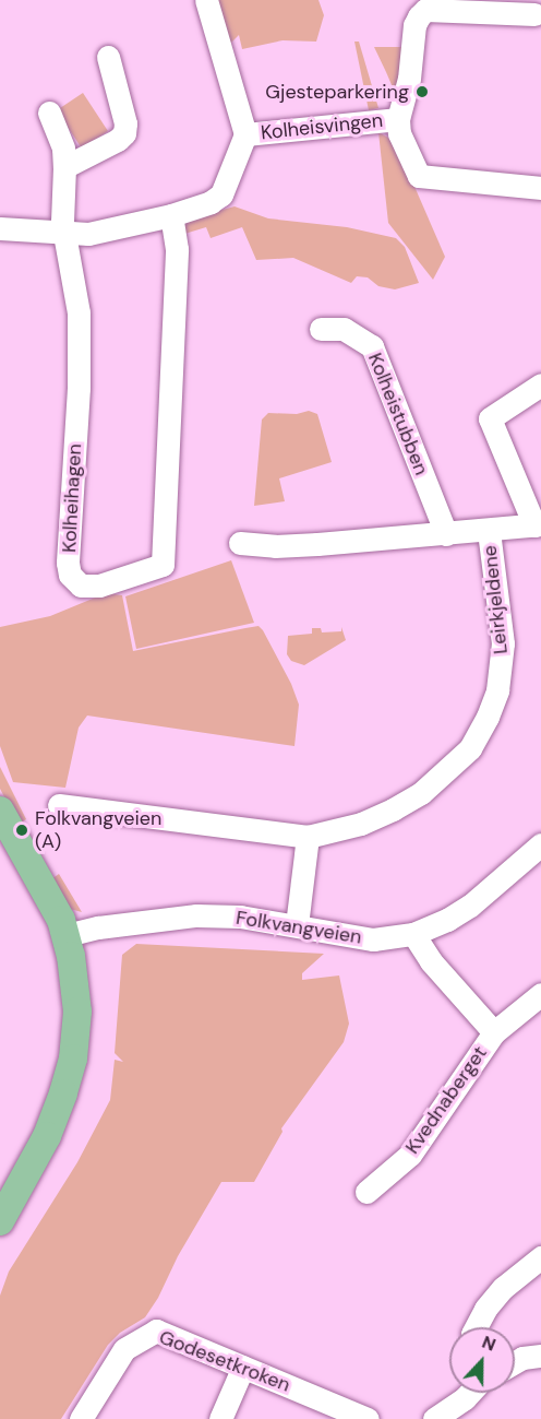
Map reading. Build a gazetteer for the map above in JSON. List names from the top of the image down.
{
  "streets": {
    "street": [
      "Kolheisvingen",
      "Kolheistubben",
      "Kolheihagen",
      "Leirkjeldene",
      "Folkvangveien",
      "Kvednaberget",
      "Godesetkroken"
    ]
  },
  "crossings": [
    ["Kolheisvingen", "Kolheihagen"],
    ["Folkvangveien", "Kvednaberget"]
  ],
  "places": ["Gjesteparkering", "Folkvangveien (A)"],
  "north": "top"
}
